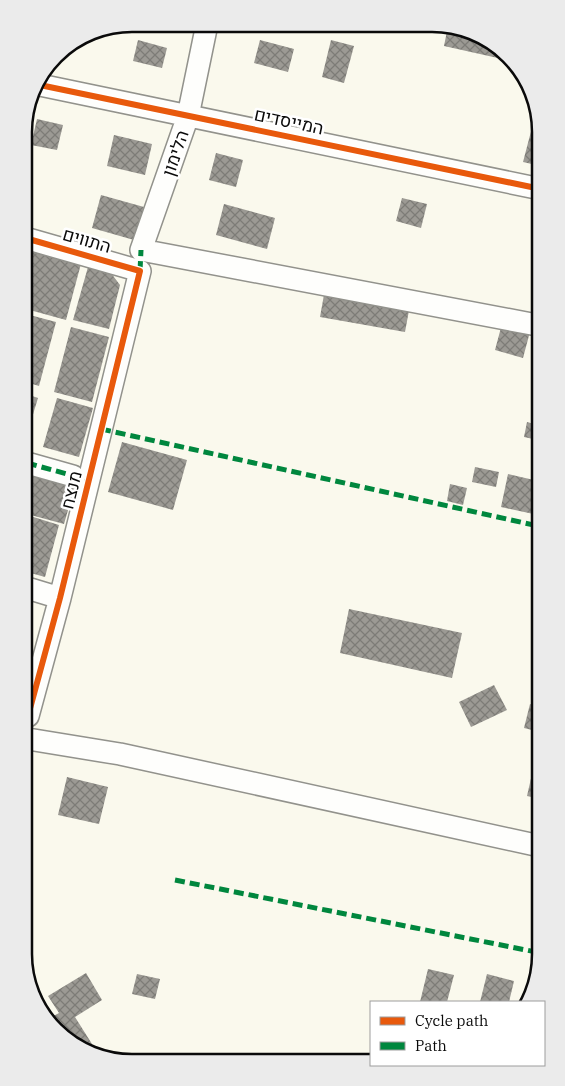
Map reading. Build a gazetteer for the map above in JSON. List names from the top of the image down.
{
  "streets": {
    "street": [
      "המייסדים",
      "הלימון",
      "התווים",
      "מנצח"
    ]
  },
  "crossings": [
    ["המייסדים", "הלימון"],
    ["הלימון", "התווים"],
    ["הלימון", "מנצח"],
    ["התווים", "מנצח"]
  ],
  "legend": ["Cycle path", "Path"]
}
